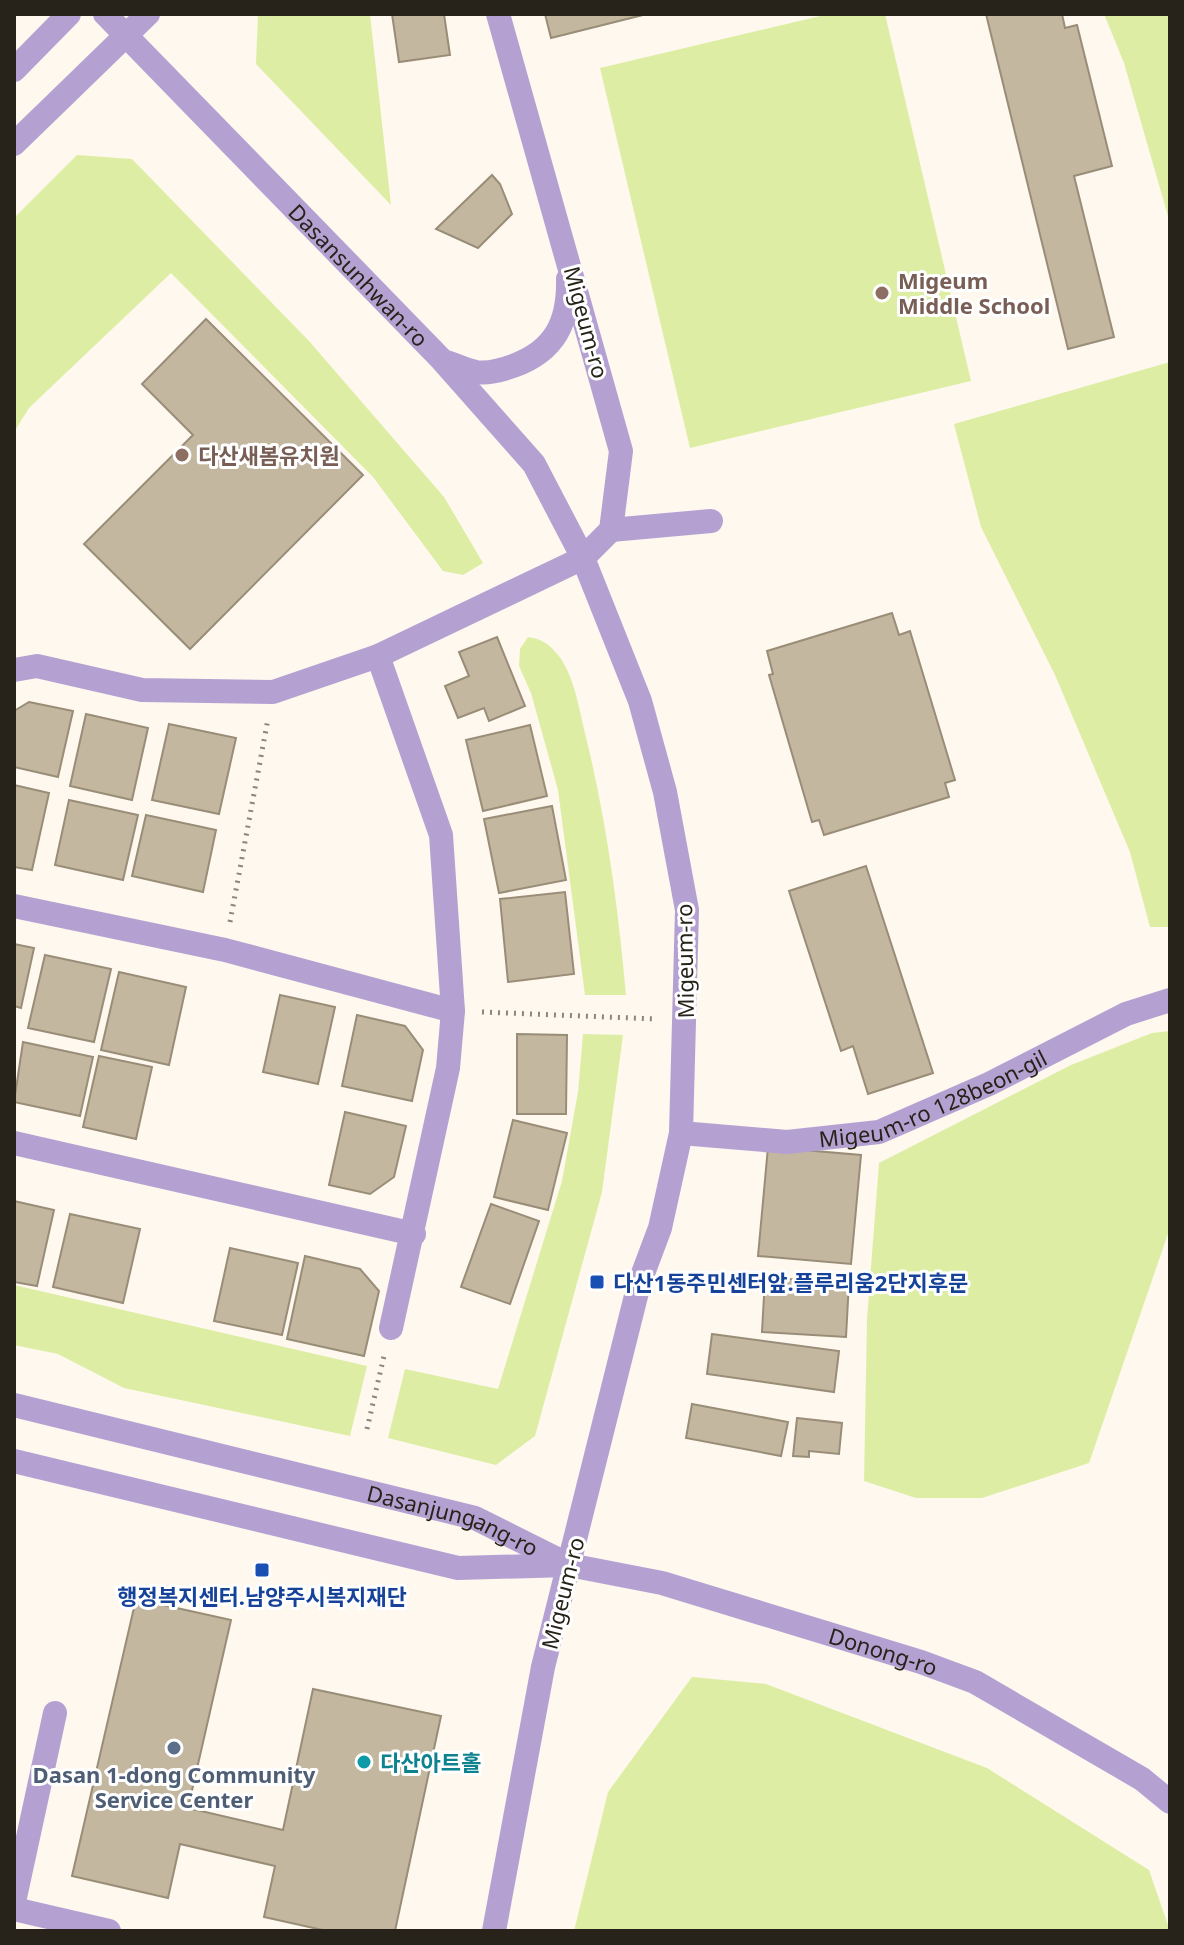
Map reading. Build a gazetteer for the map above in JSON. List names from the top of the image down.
{
  "streets": {
    "street": [
      "Dasansunhwan-ro",
      "Migeum-ro",
      "Migeum-ro 128beon-gil",
      "Dasanjungang-ro",
      "Donong-ro"
    ]
  },
  "crossings": [
    ["Dasansunhwan-ro", "Migeum-ro"],
    ["Migeum-ro", "Migeum-ro 128beon-gil"],
    ["Migeum-ro", "Dasanjungang-ro"],
    ["Migeum-ro", "Donong-ro"],
    ["Dasanjungang-ro", "Donong-ro"]
  ],
  "places": {
    "other": [
      "Migeum Middle School",
      "다산새봄유치원",
      "Dasan 1-dong Community Service Center",
      "다산아트홀"
    ],
    "transit": ["다산1동주민센터앞.플루리움2단지후문", "행정복지센터.남양주시복지재단"]
  }
}
